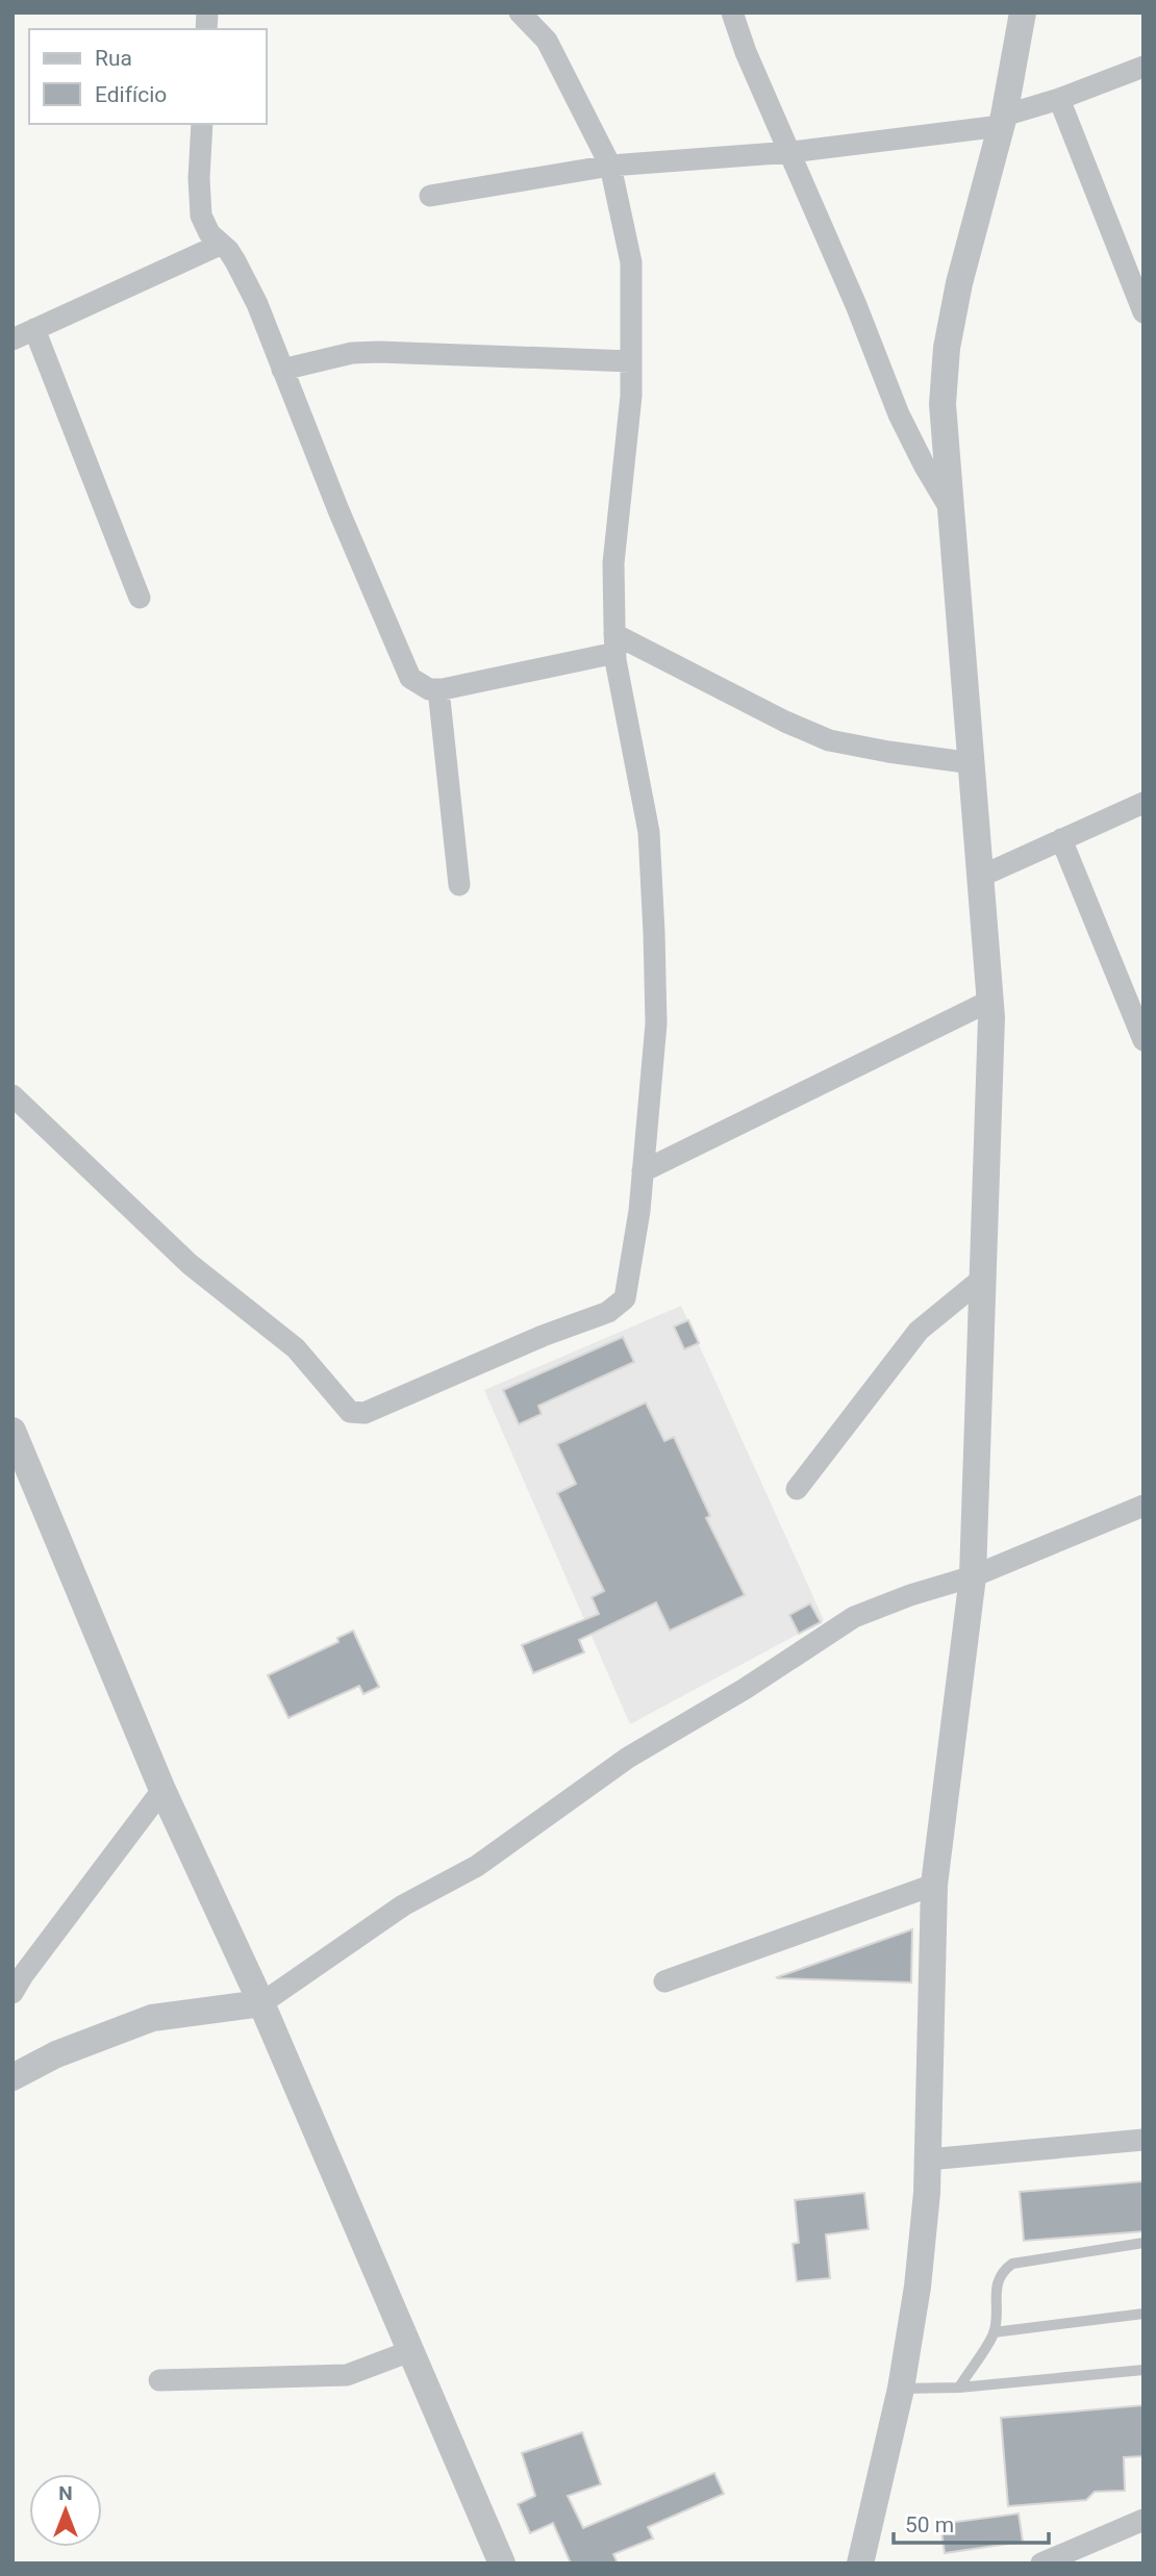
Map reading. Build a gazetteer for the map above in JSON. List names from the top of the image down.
{
  "legend": ["Rua", "Edifício"],
  "scale_bar": "50 m",
  "north": "top"
}
